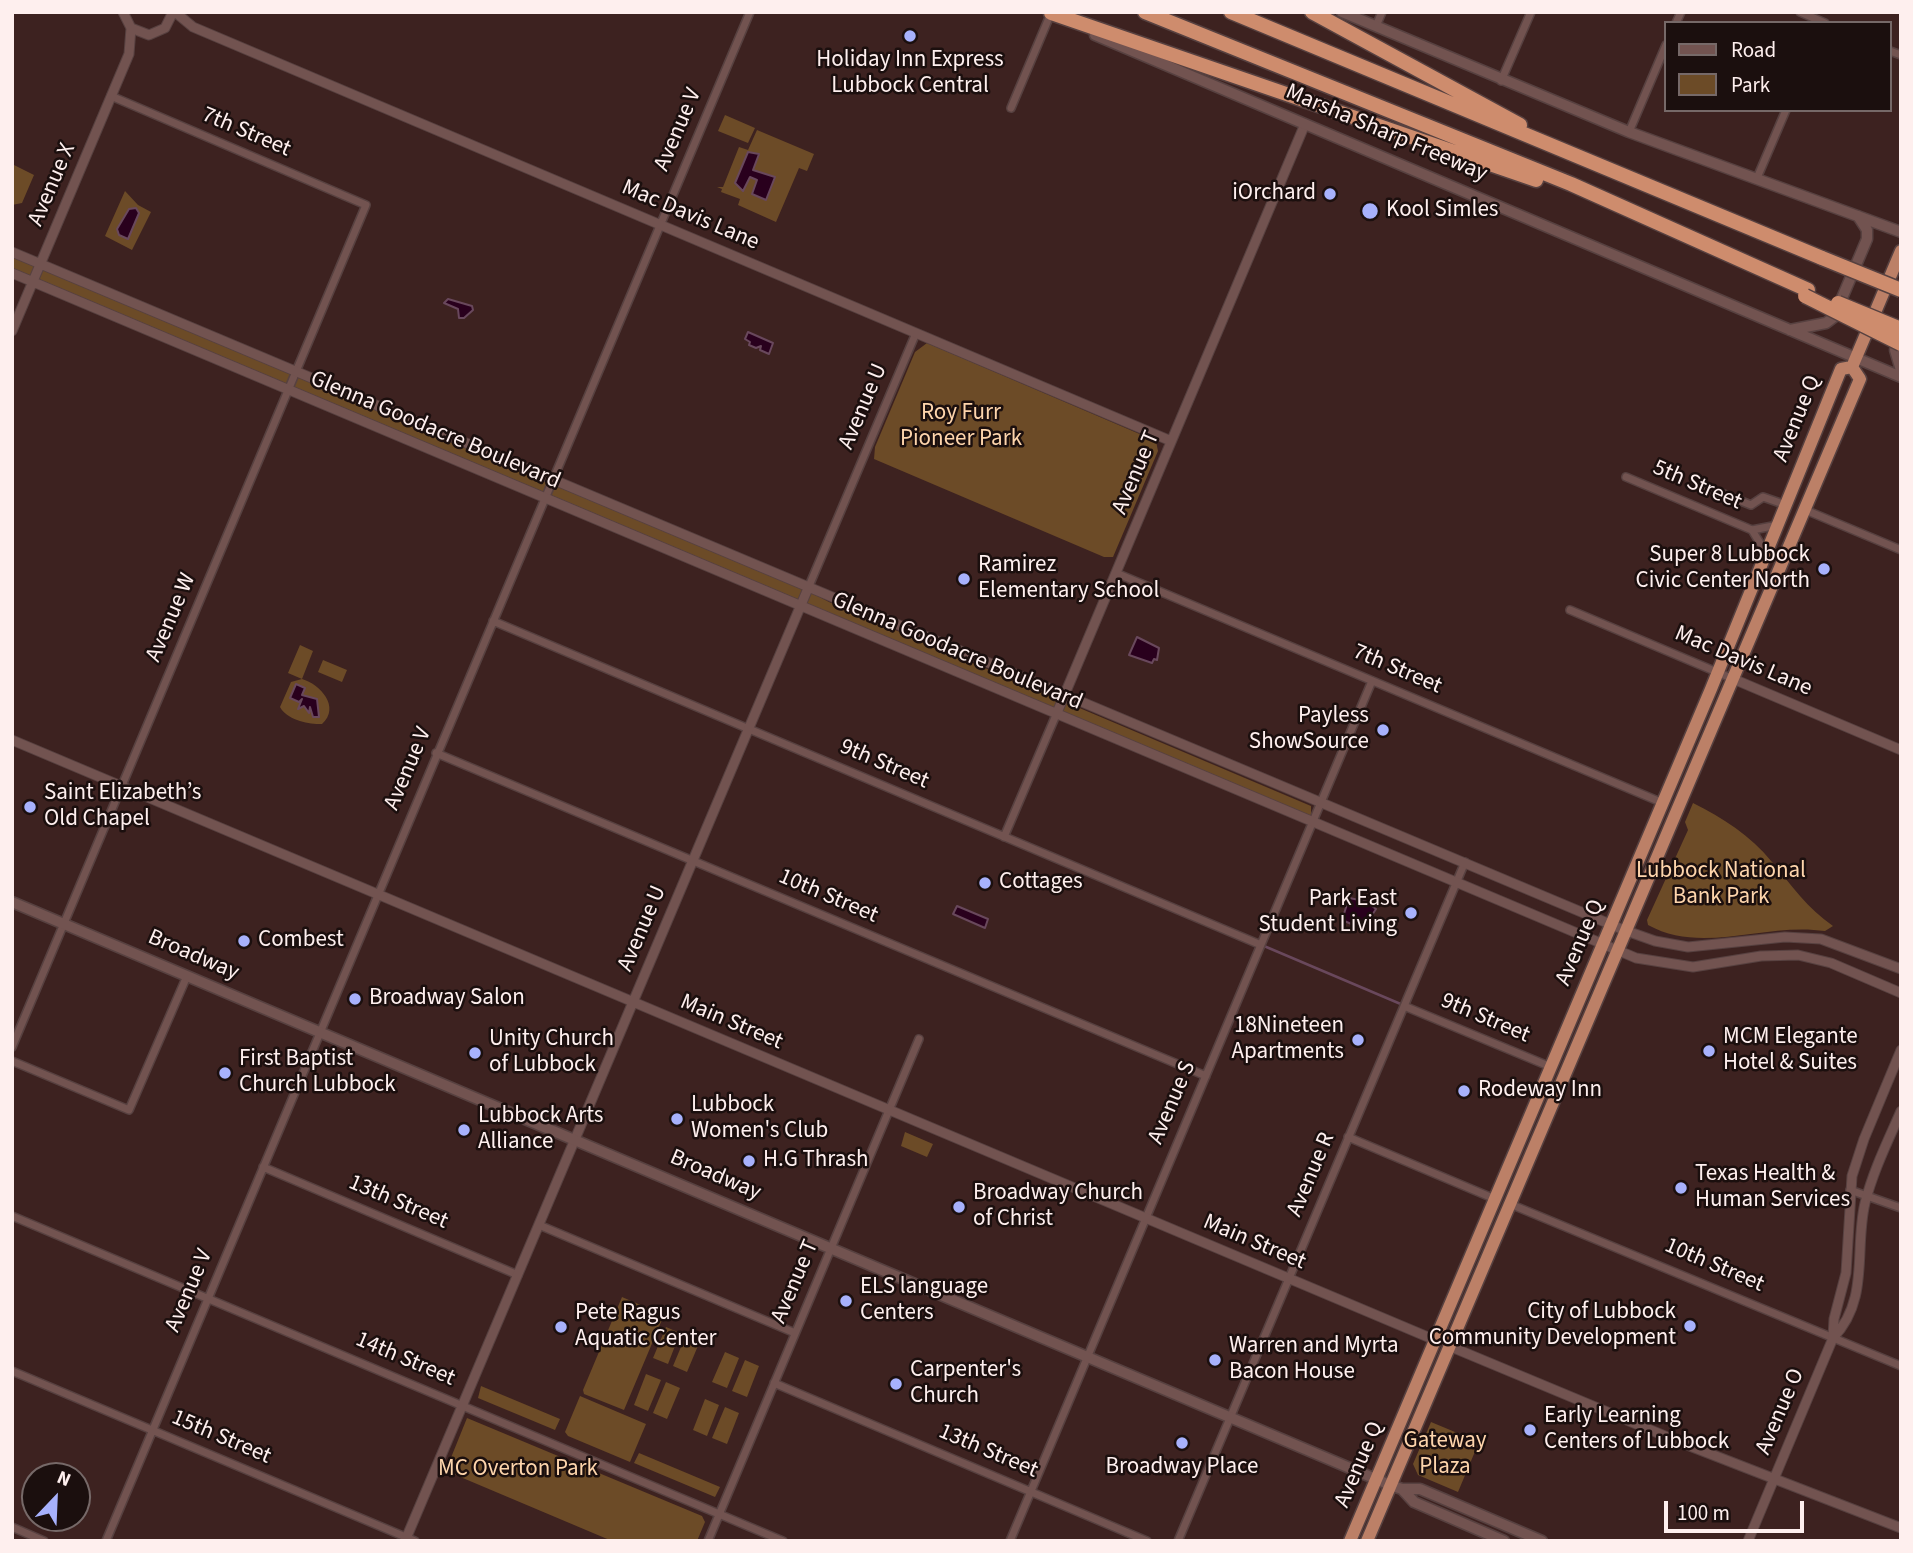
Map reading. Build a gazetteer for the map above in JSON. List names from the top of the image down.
{
  "streets": {
    "highway": ["Marsha Sharp Freeway", "Avenue Q"],
    "main road": ["Broadway"],
    "street": [
      "Avenue V",
      "7th Street",
      "Avenue X",
      "Mac Davis Lane",
      "Avenue U",
      "Glenna Goodacre Boulevard",
      "Avenue T",
      "5th Street",
      "Avenue W",
      "9th Street",
      "10th Street",
      "Main Street",
      "Avenue S",
      "Avenue R",
      "13th Street",
      "14th Street",
      "Avenue O",
      "15th Street"
    ]
  },
  "crossings": [
    ["Avenue V", "Mac Davis Lane"],
    ["Avenue V", "Glenna Goodacre Boulevard"],
    ["Avenue V", "9th Street"],
    ["Avenue V", "10th Street"],
    ["Avenue V", "Broadway"],
    ["Avenue V", "Main Street"],
    ["Avenue V", "13th Street"],
    ["Avenue V", "14th Street"],
    ["Avenue V", "15th Street"],
    ["7th Street", "Avenue X"],
    ["7th Street", "Avenue Q"],
    ["7th Street", "Avenue T"],
    ["7th Street", "Avenue W"],
    ["7th Street", "Avenue S"],
    ["Marsha Sharp Freeway", "Avenue Q"],
    ["Marsha Sharp Freeway", "Avenue T"],
    ["Avenue X", "Glenna Goodacre Boulevard"],
    ["Mac Davis Lane", "Avenue U"],
    ["Mac Davis Lane", "Avenue Q"],
    ["Mac Davis Lane", "Avenue T"],
    ["Avenue U", "Glenna Goodacre Boulevard"],
    ["Avenue U", "9th Street"],
    ["Avenue U", "10th Street"],
    ["Avenue U", "Broadway"],
    ["Avenue U", "Main Street"],
    ["Avenue U", "13th Street"],
    ["Avenue U", "14th Street"],
    ["Avenue U", "15th Street"],
    ["Avenue Q", "Glenna Goodacre Boulevard"],
    ["Avenue Q", "5th Street"],
    ["Avenue Q", "9th Street"],
    ["Avenue Q", "10th Street"],
    ["Avenue Q", "Broadway"],
    ["Avenue Q", "Main Street"],
    ["Glenna Goodacre Boulevard", "Avenue T"],
    ["Glenna Goodacre Boulevard", "Avenue W"],
    ["Glenna Goodacre Boulevard", "Avenue S"],
    ["Glenna Goodacre Boulevard", "Avenue R"],
    ["Avenue T", "9th Street"],
    ["Avenue T", "Broadway"],
    ["Avenue T", "Main Street"],
    ["Avenue T", "13th Street"],
    ["Avenue T", "14th Street"],
    ["Avenue W", "Broadway"],
    ["Avenue W", "Main Street"],
    ["9th Street", "Avenue S"],
    ["9th Street", "Avenue R"],
    ["10th Street", "Avenue S"],
    ["10th Street", "Avenue O"],
    ["Broadway", "Avenue S"],
    ["Broadway", "Avenue R"],
    ["Main Street", "Avenue S"],
    ["Main Street", "Avenue R"],
    ["Avenue S", "13th Street"]
  ],
  "parks": [
    "Roy Furr Pioneer Park",
    "Lubbock National Bank Park",
    "Gateway Plaza",
    "MC Overton Park"
  ],
  "places": [
    "Holiday Inn Express Lubbock Central",
    "iOrchard",
    "Kool Simles",
    "Super 8 Lubbock Civic Center North",
    "Ramirez Elementary School",
    "Payless ShowSource",
    "Saint Elizabeth’s Old Chapel",
    "Cottages",
    "Park East Student Living",
    "Combest",
    "Broadway Salon",
    "18Nineteen Apartments",
    "MCM Elegante Hotel & Suites",
    "Unity Church of Lubbock",
    "First Baptist Church Lubbock",
    "Rodeway Inn",
    "Lubbock Women's Club",
    "Lubbock Arts Alliance",
    "H.G Thrash",
    "Texas Health & Human Services",
    "Broadway Church of Christ",
    "ELS language Centers",
    "City of Lubbock Community Development",
    "Pete Ragus Aquatic Center",
    "Warren and Myrta Bacon House",
    "Carpenter's Church",
    "Early Learning Centers of Lubbock",
    "Broadway Place"
  ],
  "legend": ["Road", "Park"],
  "scale_bar": "100 m",
  "north": "top right"
}
